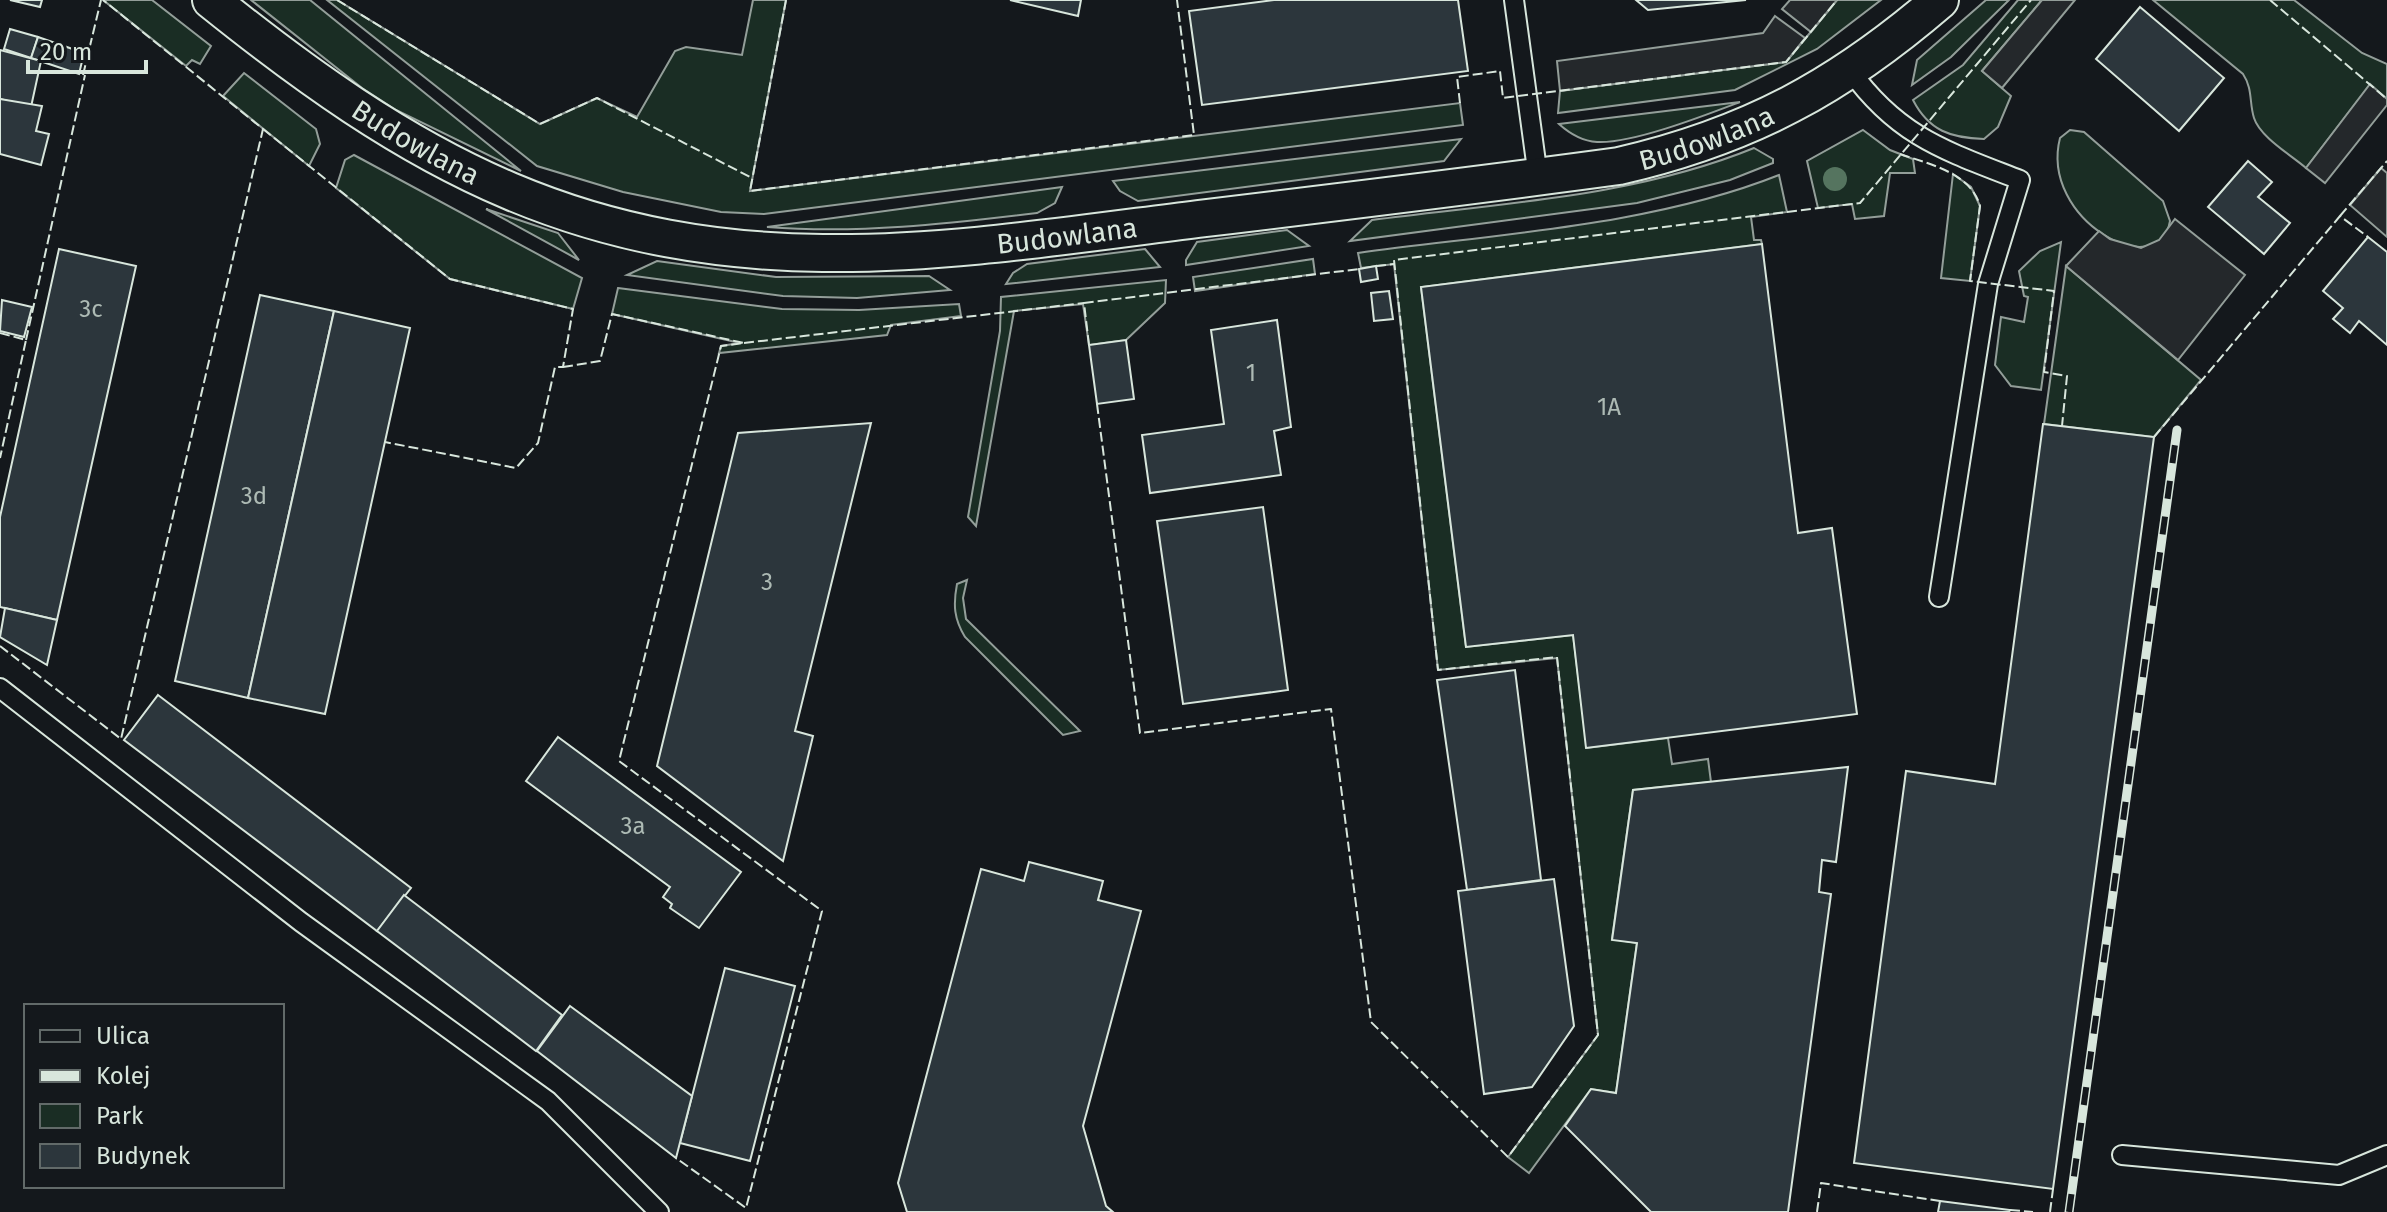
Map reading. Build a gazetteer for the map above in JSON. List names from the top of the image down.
{
  "streets": {
    "street": ["Budowlana"]
  },
  "house_numbers": [
    "3c",
    "1",
    "1A",
    "3d",
    "3",
    "3a"
  ],
  "legend": [
    "Ulica",
    "Kolej",
    "Park",
    "Budynek"
  ],
  "scale_bar": "20 m"
}
